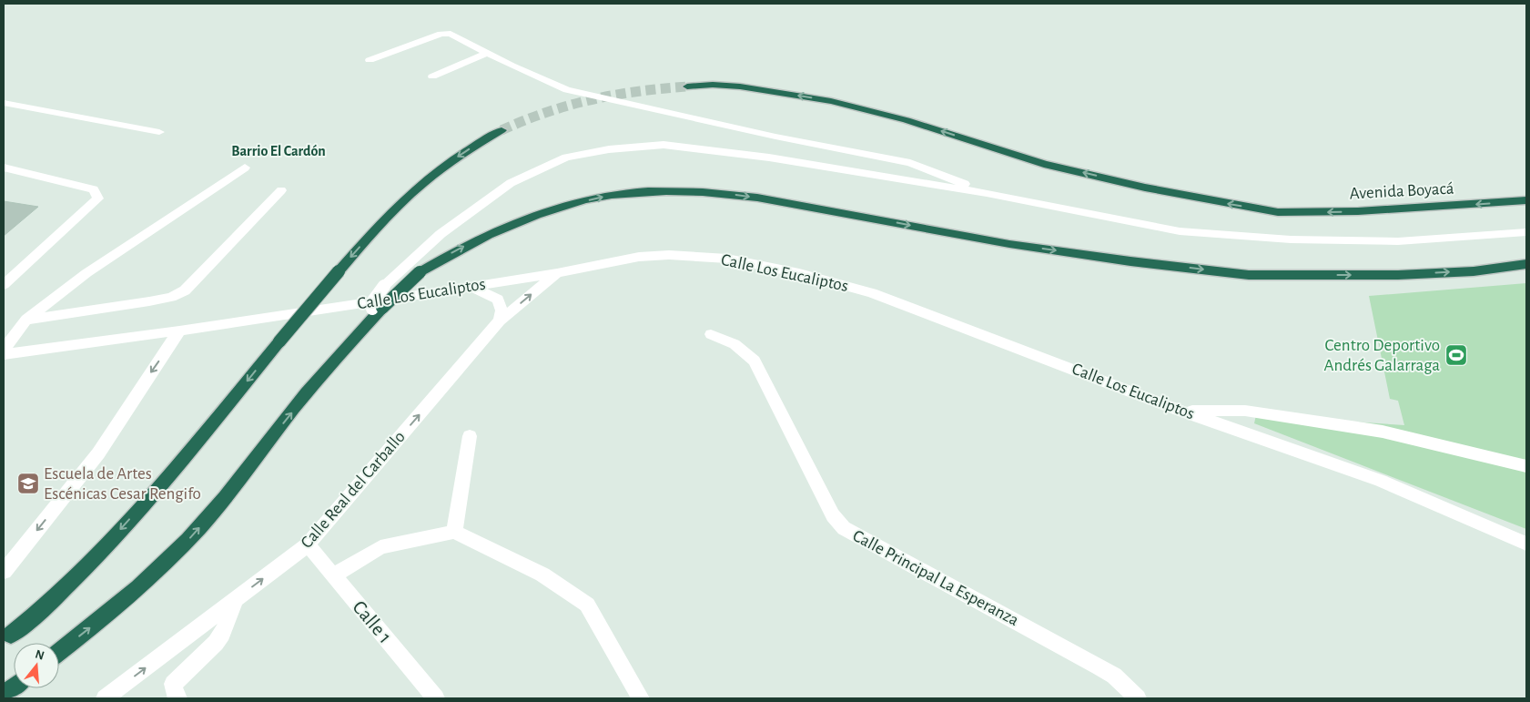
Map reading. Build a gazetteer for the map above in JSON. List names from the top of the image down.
{
  "streets": {
    "highway": ["Avenida Boyacá"],
    "street": [
      "Calle Los Eucaliptos",
      "Calle Real del Carballo",
      "Calle Principal La Esperanza",
      "Calle 1"
    ]
  },
  "crossings": [
    ["Calle Los Eucaliptos", "Calle Real del Carballo"],
    ["Calle Real del Carballo", "Calle 1"]
  ],
  "one_way": ["Calle Real del Carballo"],
  "districts": ["Barrio El Cardón"],
  "places": {
    "sports": ["Centro Deportivo Andrés Galarraga"],
    "school or university": ["Escuela de Artes Escénicas Cesar Rengifo"]
  },
  "north": "top"
}
